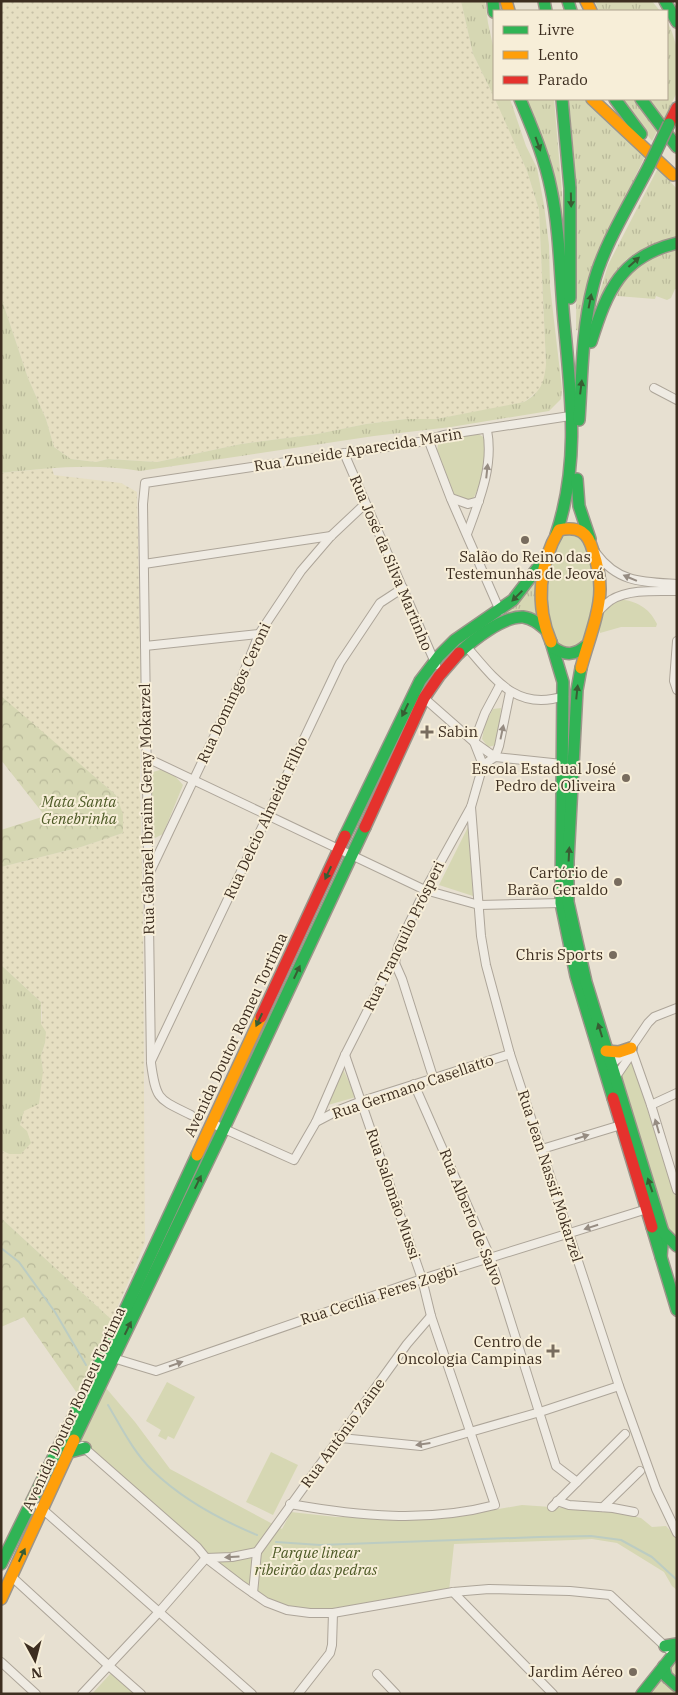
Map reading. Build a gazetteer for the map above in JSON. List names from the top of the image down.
{
  "streets": {
    "main road": ["Avenida Doutor Romeu Tortima"],
    "street": [
      "Rua Zuneide Aparecida Marin",
      "Rua José da Silva Martinho",
      "Rua Domingos Ceroni",
      "Rua Gabrael Ibraim Geray Mokarzel",
      "Rua Delcio Almeida Filho",
      "Rua Tranquilo Prósperi",
      "Rua Germano Casellatto",
      "Rua Jean Nassif Mokarzel",
      "Rua Salomão Mussi",
      "Rua Alberto de Salvo",
      "Rua Cecília Feres Zogbi",
      "Rua Antônio Zaine"
    ]
  },
  "crossings": [
    ["Rua Zuneide Aparecida Marin", "Rua José da Silva Martinho"],
    ["Rua Zuneide Aparecida Marin", "Rua Gabrael Ibraim Geray Mokarzel"],
    ["Rua José da Silva Martinho", "Rua Domingos Ceroni"],
    ["Rua José da Silva Martinho", "Rua Delcio Almeida Filho"],
    ["Rua José da Silva Martinho", "Avenida Doutor Romeu Tortima"],
    ["Rua Domingos Ceroni", "Rua Gabrael Ibraim Geray Mokarzel"],
    ["Rua Gabrael Ibraim Geray Mokarzel", "Rua Delcio Almeida Filho"],
    ["Rua Tranquilo Prósperi", "Avenida Doutor Romeu Tortima"],
    ["Rua Tranquilo Prósperi", "Rua Germano Casellatto"],
    ["Rua Tranquilo Prósperi", "Rua Jean Nassif Mokarzel"],
    ["Rua Tranquilo Prósperi", "Rua Salomão Mussi"],
    ["Avenida Doutor Romeu Tortima", "Rua Cecília Feres Zogbi"],
    ["Rua Germano Casellatto", "Rua Jean Nassif Mokarzel"],
    ["Rua Germano Casellatto", "Rua Salomão Mussi"],
    ["Rua Germano Casellatto", "Rua Alberto de Salvo"],
    ["Rua Jean Nassif Mokarzel", "Rua Cecília Feres Zogbi"],
    ["Rua Salomão Mussi", "Rua Cecília Feres Zogbi"],
    ["Rua Salomão Mussi", "Rua Antônio Zaine"],
    ["Rua Alberto de Salvo", "Rua Cecília Feres Zogbi"]
  ],
  "parks": ["Mata Santa Genebrinha", "Parque linear ribeirão das pedras"],
  "places": {
    "other": [
      "Salão do Reino das Testemunhas de Jeová",
      "Escola Estadual José Pedro de Oliveira",
      "Cartório de Barão Geraldo",
      "Chris Sports",
      "Jardim Aéreo"
    ],
    "health": ["Sabin", "Centro de Oncologia Campinas"]
  },
  "legend": ["Livre", "Lento", "Parado"],
  "north": "bottom"
}
